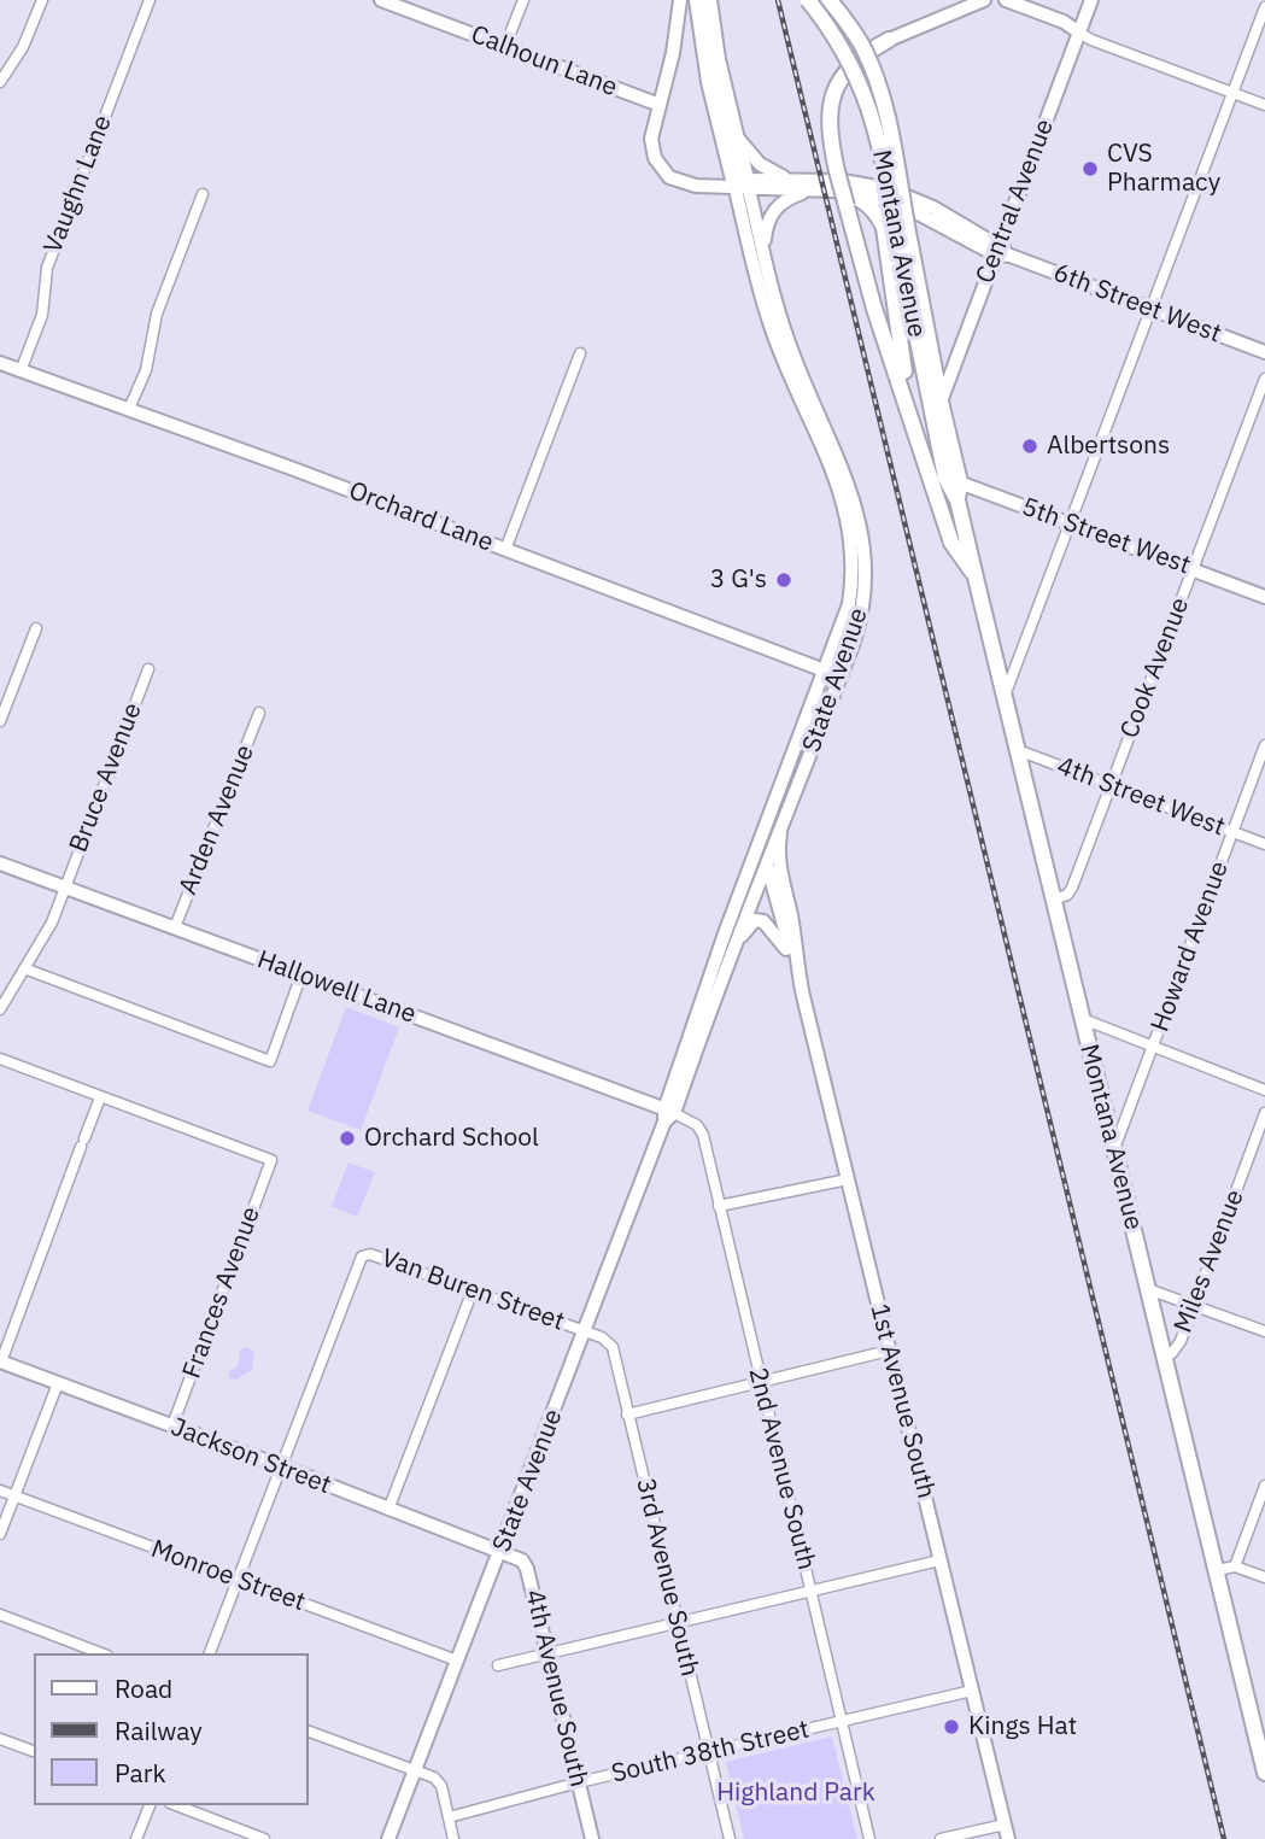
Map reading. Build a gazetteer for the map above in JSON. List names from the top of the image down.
{
  "streets": {
    "main road": ["Montana Avenue"],
    "street": [
      "Calhoun Lane",
      "Vaughn Lane",
      "Central Avenue",
      "6th Street West",
      "Orchard Lane",
      "5th Street West",
      "Cook Avenue",
      "State Avenue",
      "Bruce Avenue",
      "4th Street West",
      "Arden Avenue",
      "Howard Avenue",
      "Hallowell Lane",
      "Miles Avenue",
      "Van Buren Street",
      "Frances Avenue",
      "1st Avenue South",
      "Jackson Street",
      "2nd Avenue South",
      "Monroe Street",
      "3rd Avenue South",
      "4th Avenue South",
      "South 38th Street"
    ]
  },
  "crossings": [
    ["Vaughn Lane", "Orchard Lane"],
    ["Central Avenue", "Montana Avenue"],
    ["Central Avenue", "6th Street West"],
    ["Montana Avenue", "5th Street West"],
    ["Montana Avenue", "Cook Avenue"],
    ["Montana Avenue", "4th Street West"],
    ["Montana Avenue", "Howard Avenue"],
    ["Montana Avenue", "Miles Avenue"],
    ["6th Street West", "State Avenue"],
    ["Orchard Lane", "State Avenue"],
    ["5th Street West", "Cook Avenue"],
    ["Cook Avenue", "4th Street West"],
    ["State Avenue", "Hallowell Lane"],
    ["State Avenue", "Van Buren Street"],
    ["State Avenue", "1st Avenue South"],
    ["State Avenue", "Jackson Street"],
    ["State Avenue", "2nd Avenue South"],
    ["State Avenue", "Monroe Street"],
    ["State Avenue", "3rd Avenue South"],
    ["State Avenue", "4th Avenue South"],
    ["Bruce Avenue", "Hallowell Lane"],
    ["4th Street West", "Howard Avenue"],
    ["Arden Avenue", "Hallowell Lane"],
    ["Hallowell Lane", "2nd Avenue South"],
    ["Van Buren Street", "Jackson Street"],
    ["Van Buren Street", "3rd Avenue South"],
    ["Frances Avenue", "Jackson Street"],
    ["1st Avenue South", "South 38th Street"],
    ["Jackson Street", "4th Avenue South"],
    ["2nd Avenue South", "South 38th Street"],
    ["3rd Avenue South", "South 38th Street"],
    ["4th Avenue South", "South 38th Street"]
  ],
  "parks": ["Highland Park"],
  "places": [
    "CVS Pharmacy",
    "Albertsons",
    "3 G's",
    "Orchard School",
    "Kings Hat"
  ],
  "legend": ["Road", "Railway", "Park"]
}
